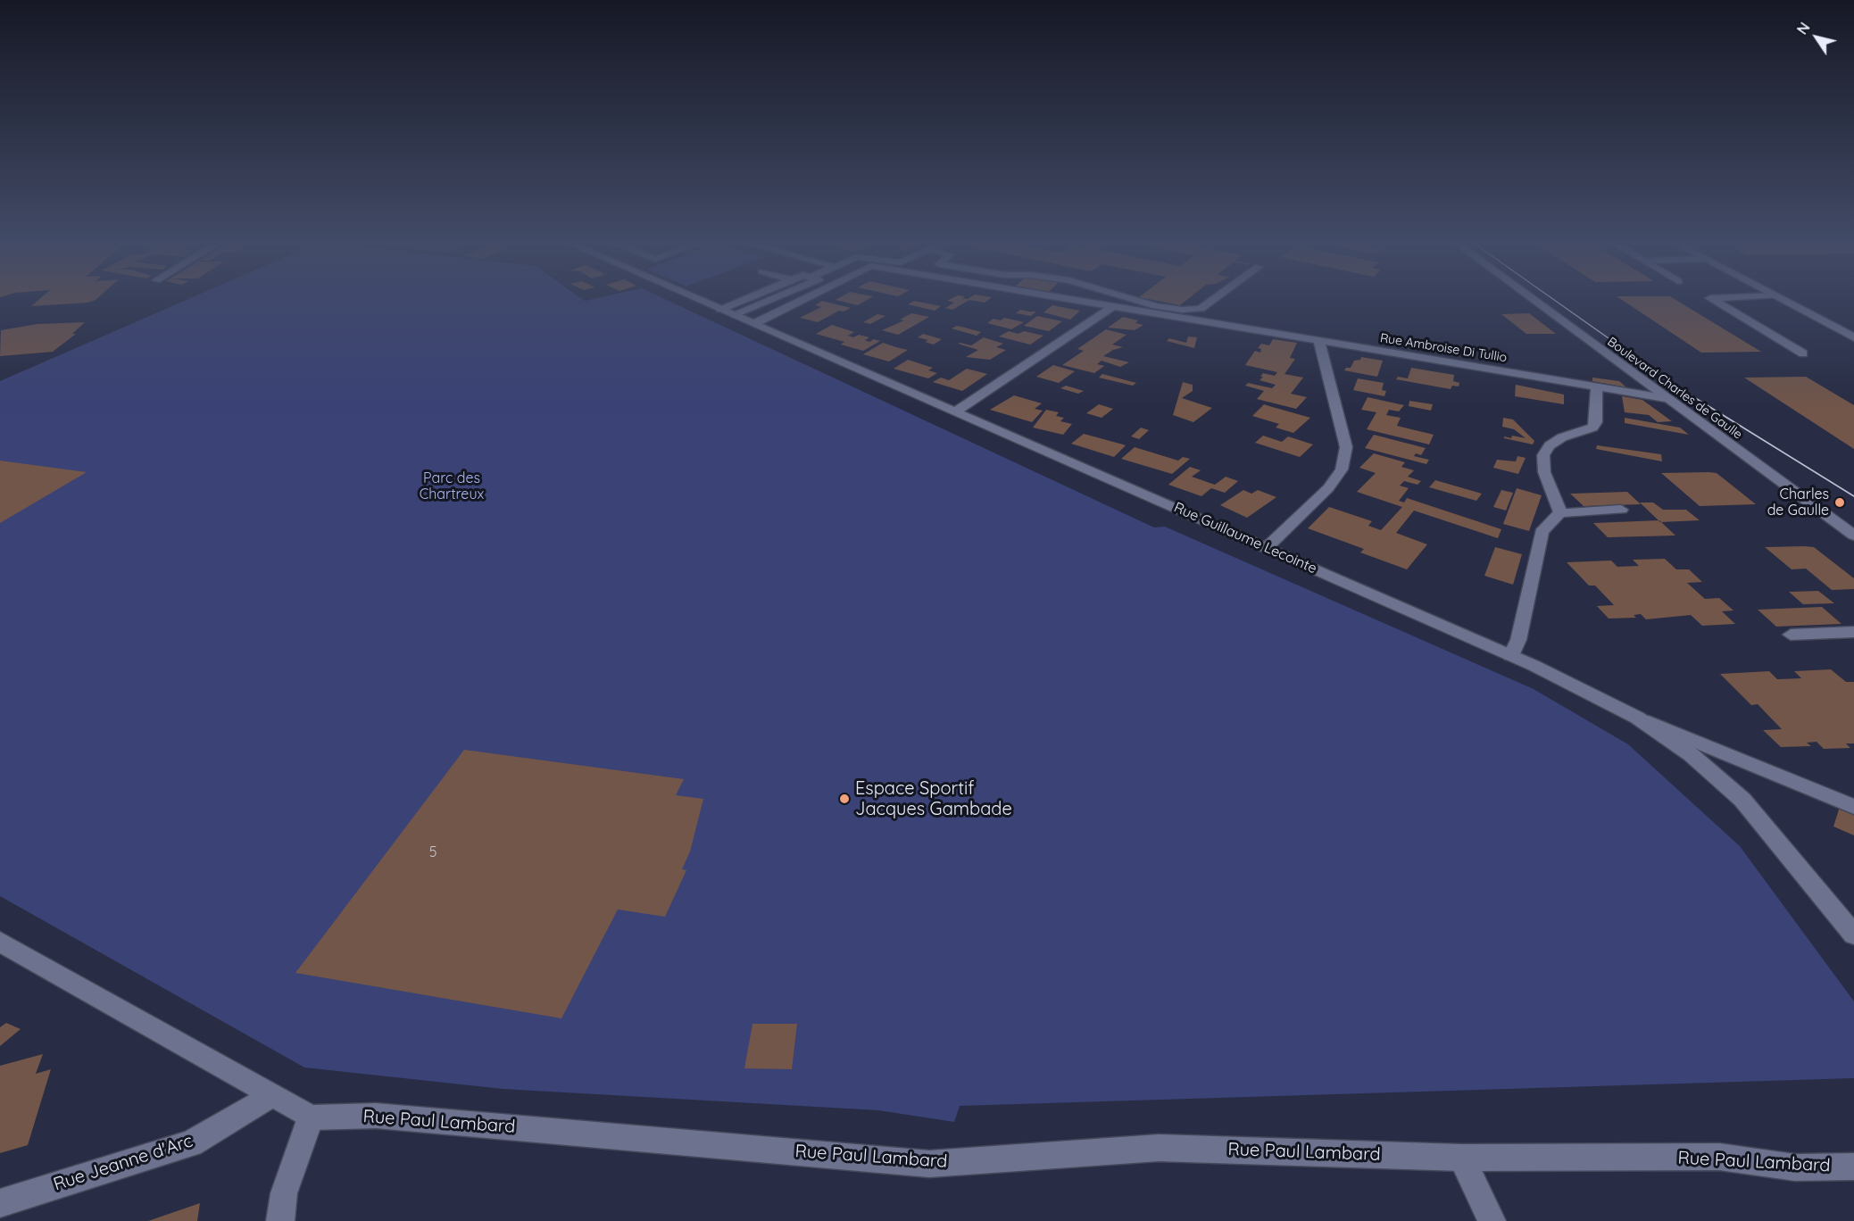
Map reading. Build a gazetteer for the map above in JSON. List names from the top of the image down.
{
  "streets": {
    "street": [
      "Rue Ambroise Di Tullio",
      "Boulevard Charles de Gaulle",
      "Rue Guillaume Lecointe",
      "Rue Paul Lambard",
      "Rue Jeanne d'Arc"
    ]
  },
  "crossings": [
    ["Rue Ambroise Di Tullio", "Boulevard Charles de Gaulle"],
    ["Rue Ambroise Di Tullio", "Rue Guillaume Lecointe"],
    ["Rue Paul Lambard", "Rue Jeanne d'Arc"]
  ],
  "parks": ["Parc des Chartreux"],
  "places": ["Charles de Gaulle", "Espace Sportif Jacques Gambade"],
  "house_numbers": ["5"],
  "north": "top left"
}
